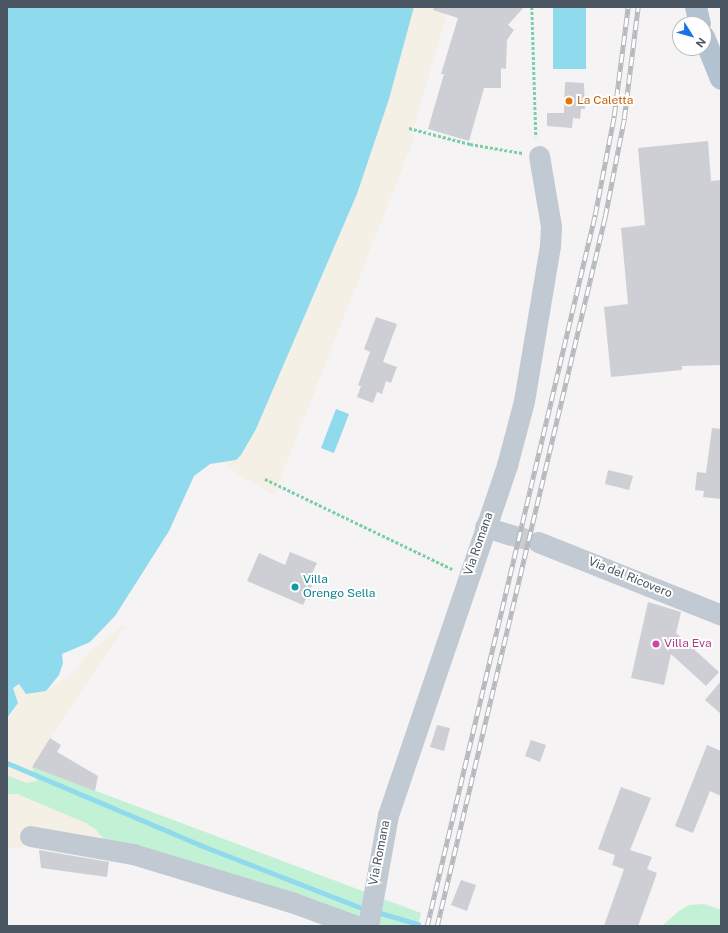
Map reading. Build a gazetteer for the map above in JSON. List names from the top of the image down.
{
  "streets": {
    "street": ["Via Romana", "Via del Ricovero"]
  },
  "places": ["La Caletta", "Villa Orengo Sella", "Villa Eva"],
  "north": "bottom right"
}
